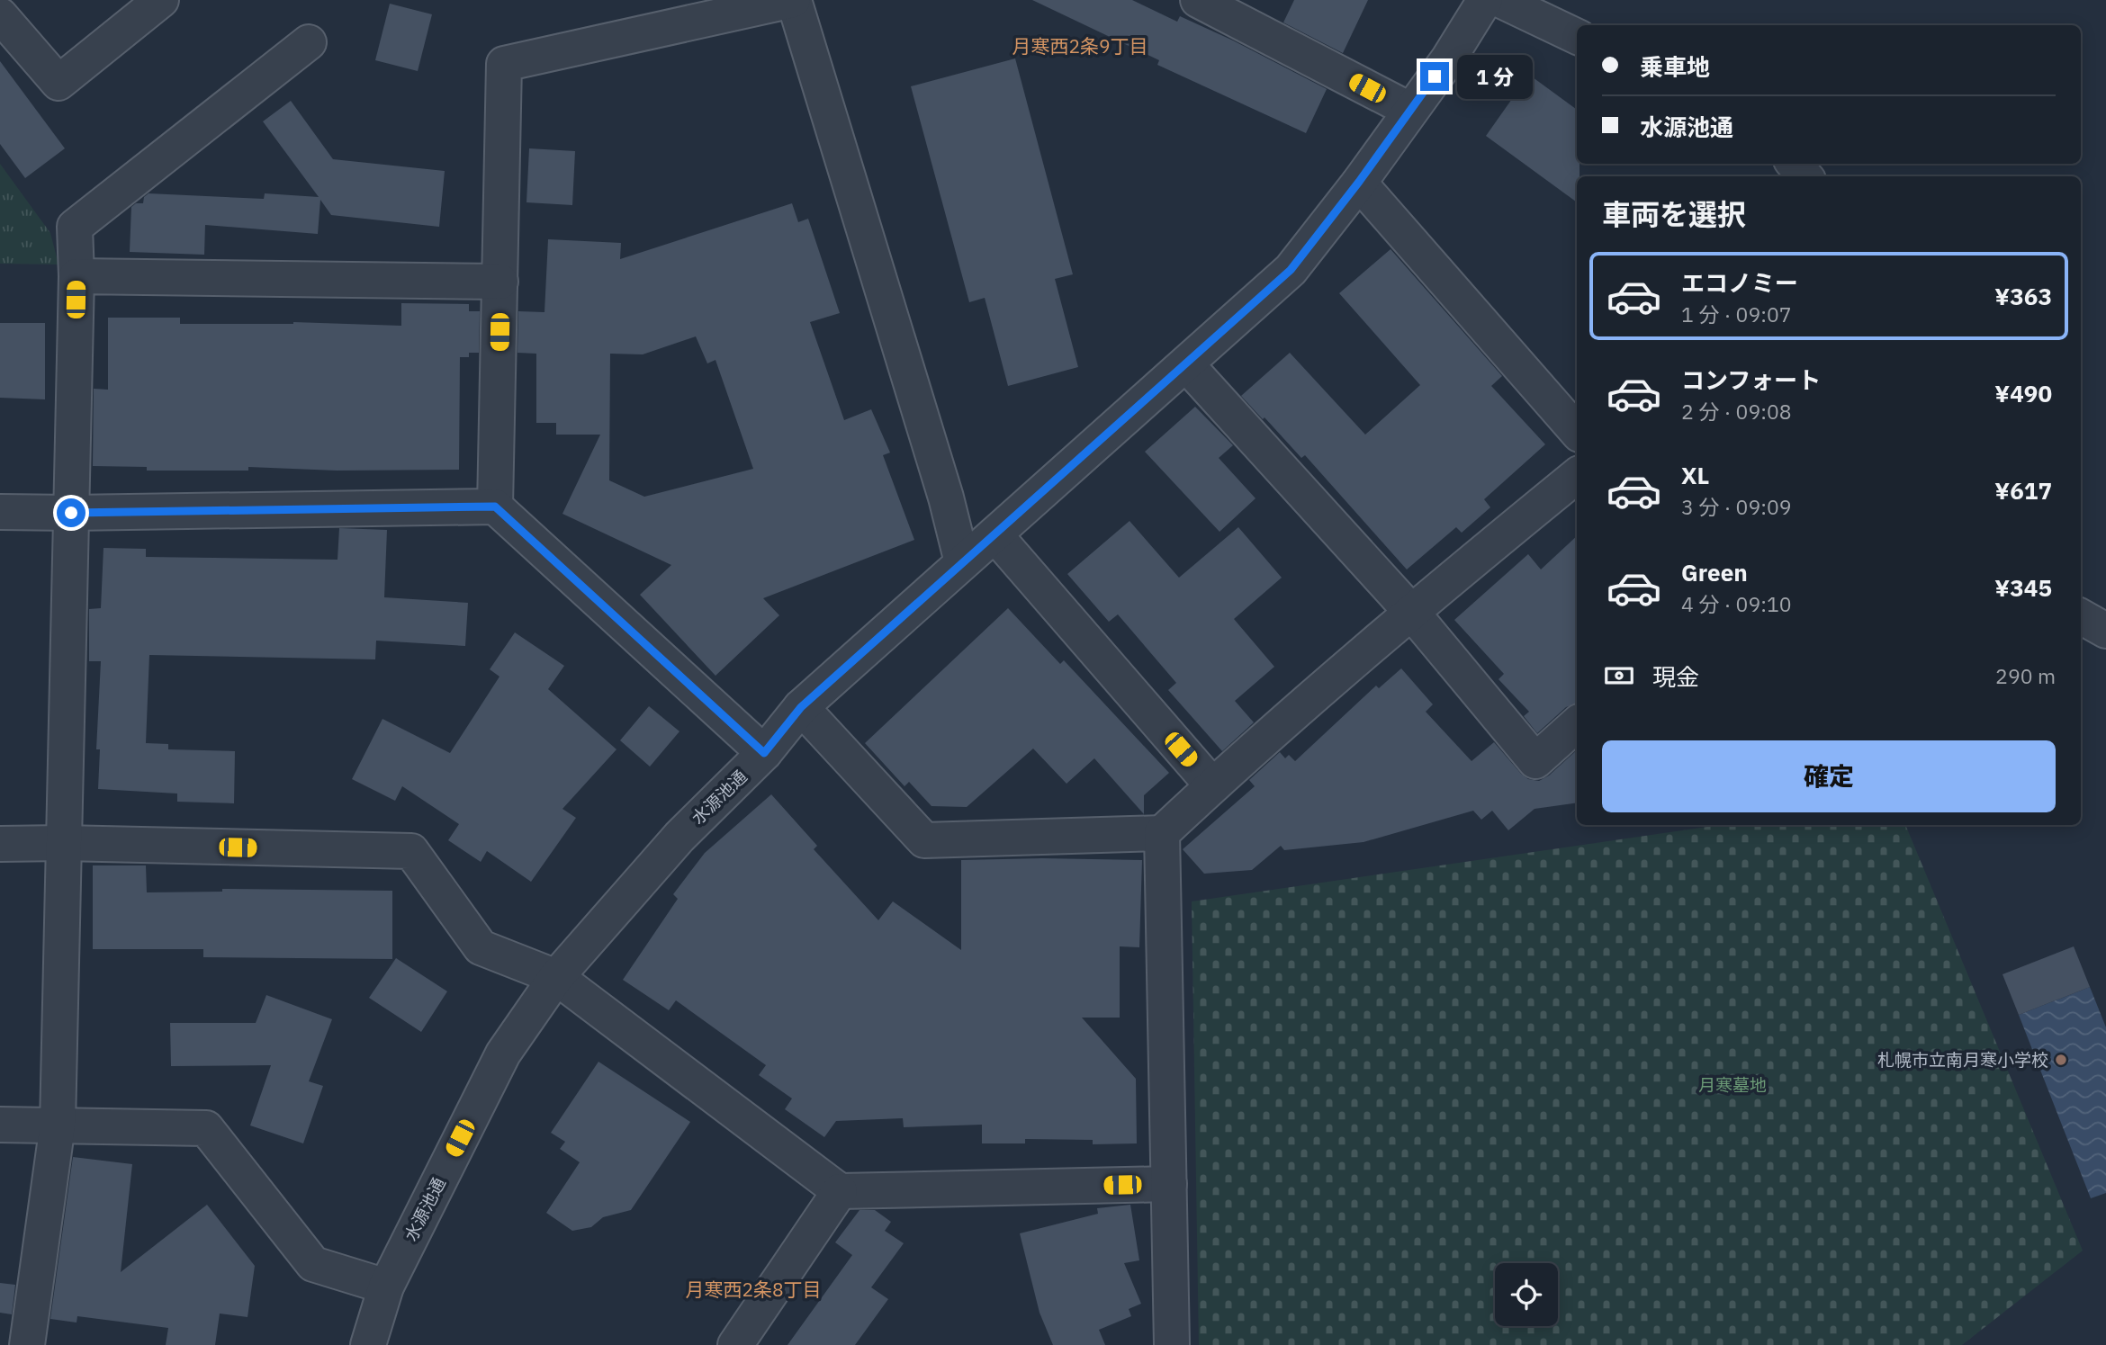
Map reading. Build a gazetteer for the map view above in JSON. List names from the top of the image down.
{
  "streets": {
    "street": ["水源池通"]
  },
  "districts": ["月寒西2条9丁目", "月寒西2条8丁目"],
  "parks": ["月寒墓地"],
  "places": ["札幌市立南月寒小学校"],
  "page": {
    "banner": ["乗車地", "水源池通"],
    "bubble": "1 分",
    "heading": "車両を選択",
    "list": [
      {
        "name": "エコノミー",
        "note": "1 分 · 09:07",
        "value": "¥363"
      },
      {
        "name": "コンフォート",
        "note": "2 分 · 09:08",
        "value": "¥490"
      },
      {
        "name": "XL",
        "note": "3 分 · 09:09",
        "value": "¥617"
      },
      {
        "name": "Green",
        "note": "4 分 · 09:10",
        "value": "¥345"
      }
    ],
    "pay": ["現金", "290 m"],
    "buttons": "確定"
  }
}
